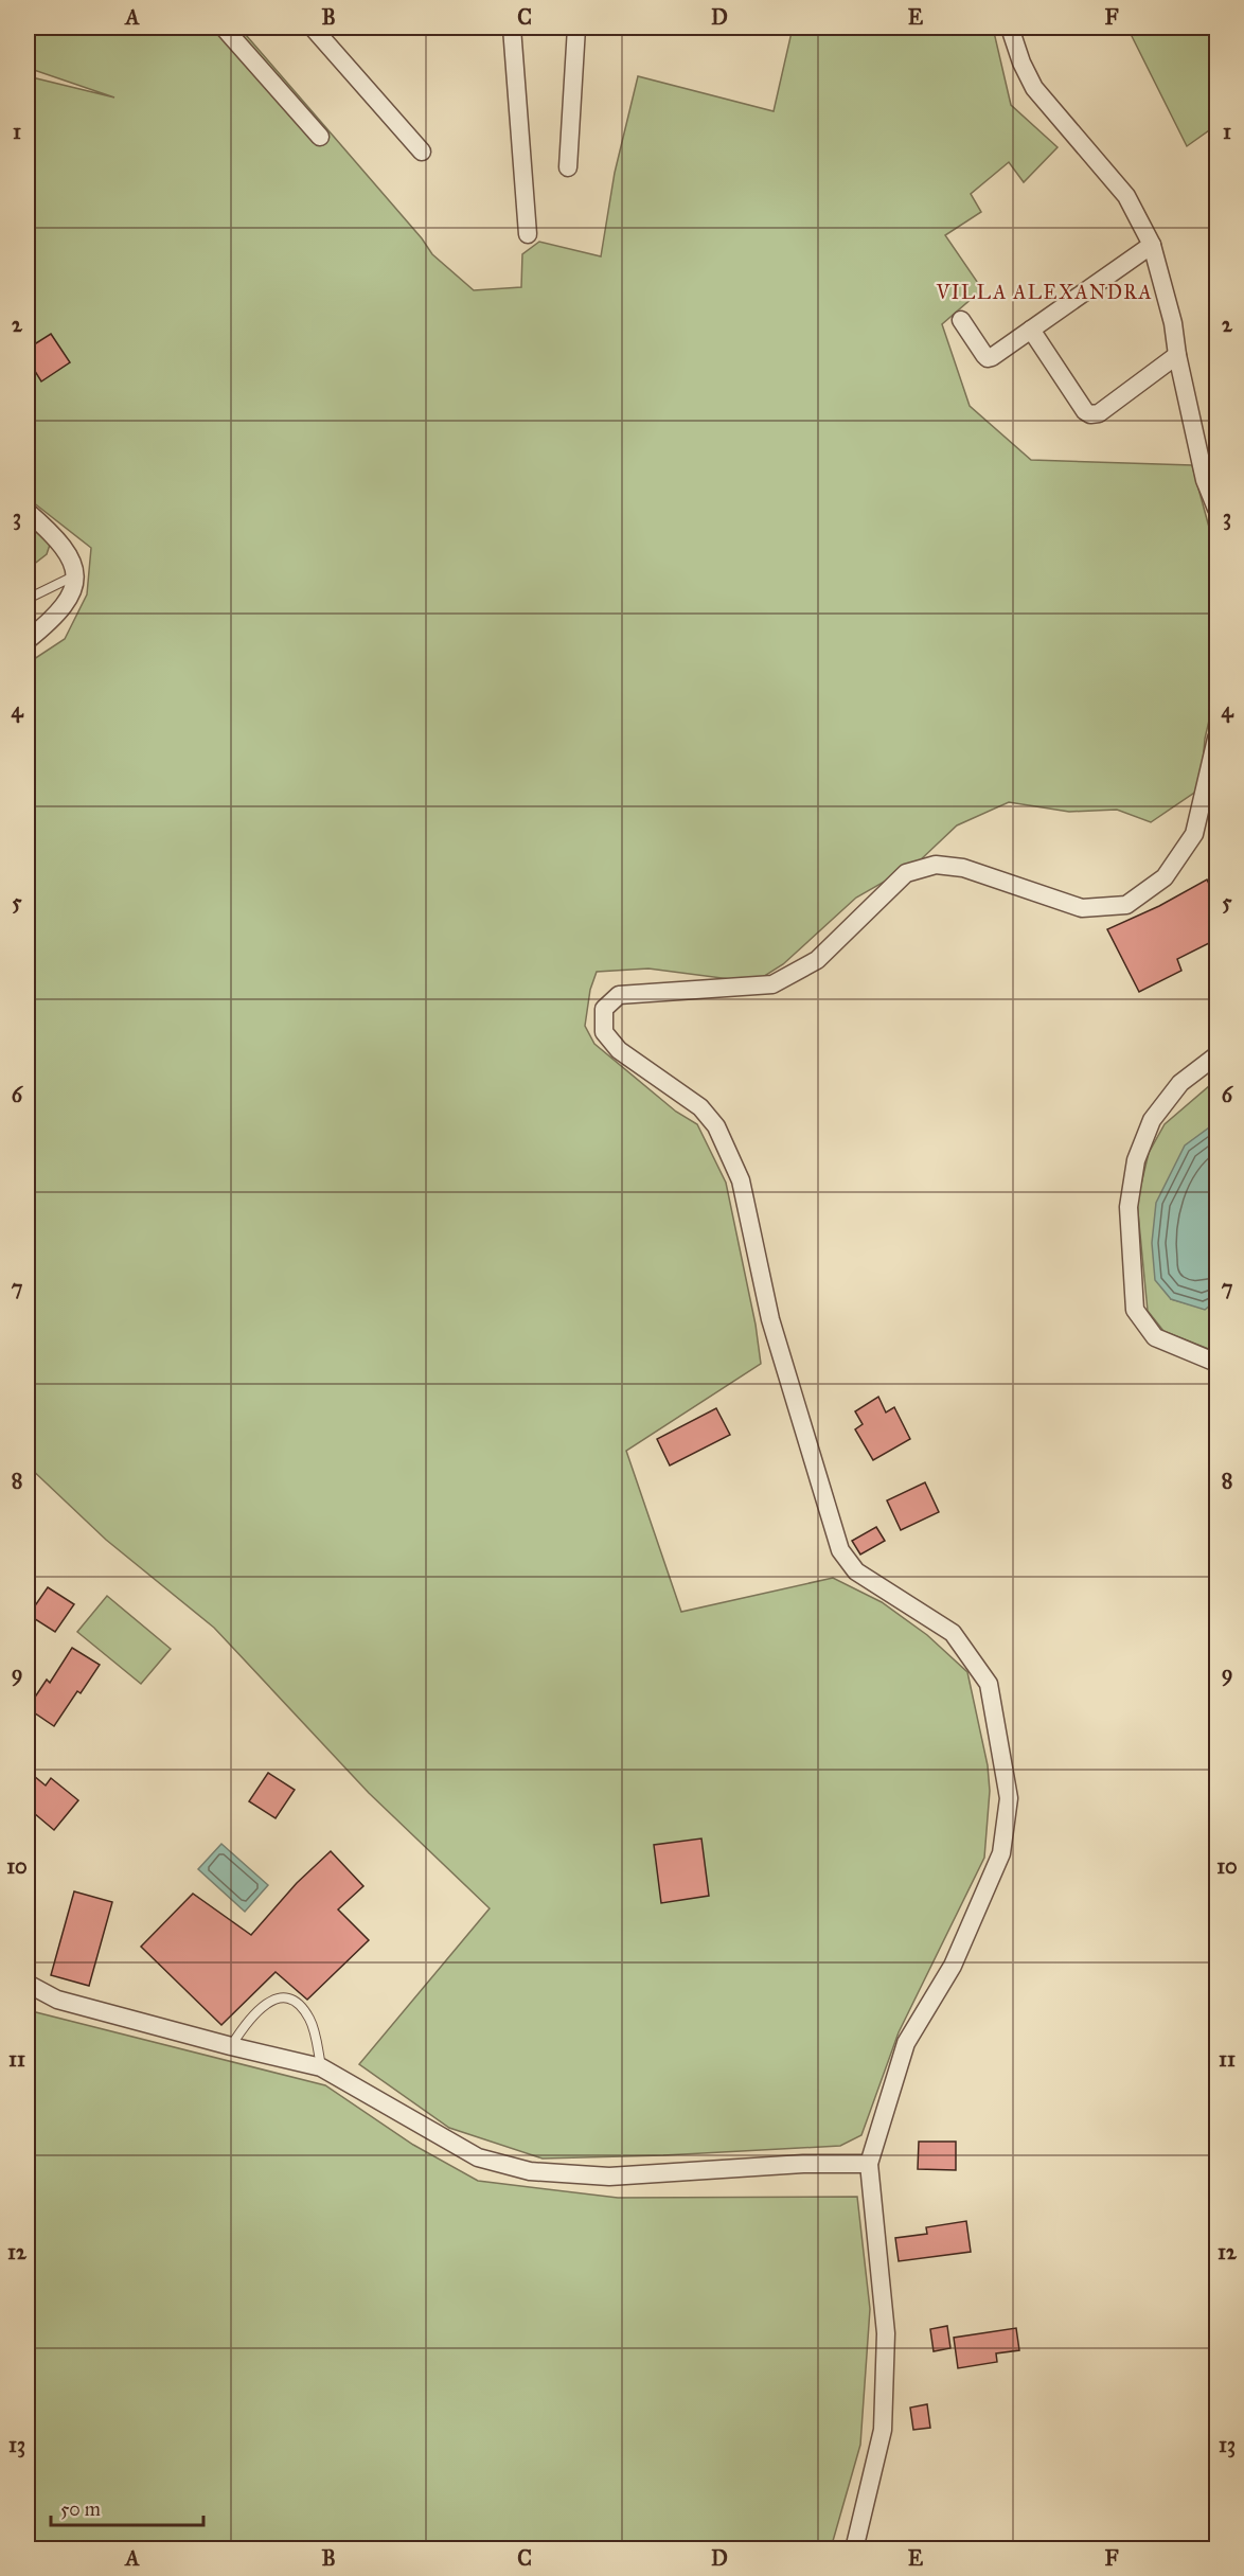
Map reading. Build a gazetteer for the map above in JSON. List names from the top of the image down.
{
  "districts": ["VILLA ALEXANDRA"],
  "scale_bar": "50 m",
  "grid": {
    "columns": [
      "A",
      "B",
      "C",
      "D",
      "E",
      "F"
    ],
    "rows": [
      "1",
      "2",
      "3",
      "4",
      "5",
      "6",
      "7",
      "8",
      "9",
      "10",
      "11",
      "12",
      "13"
    ]
  }
}
